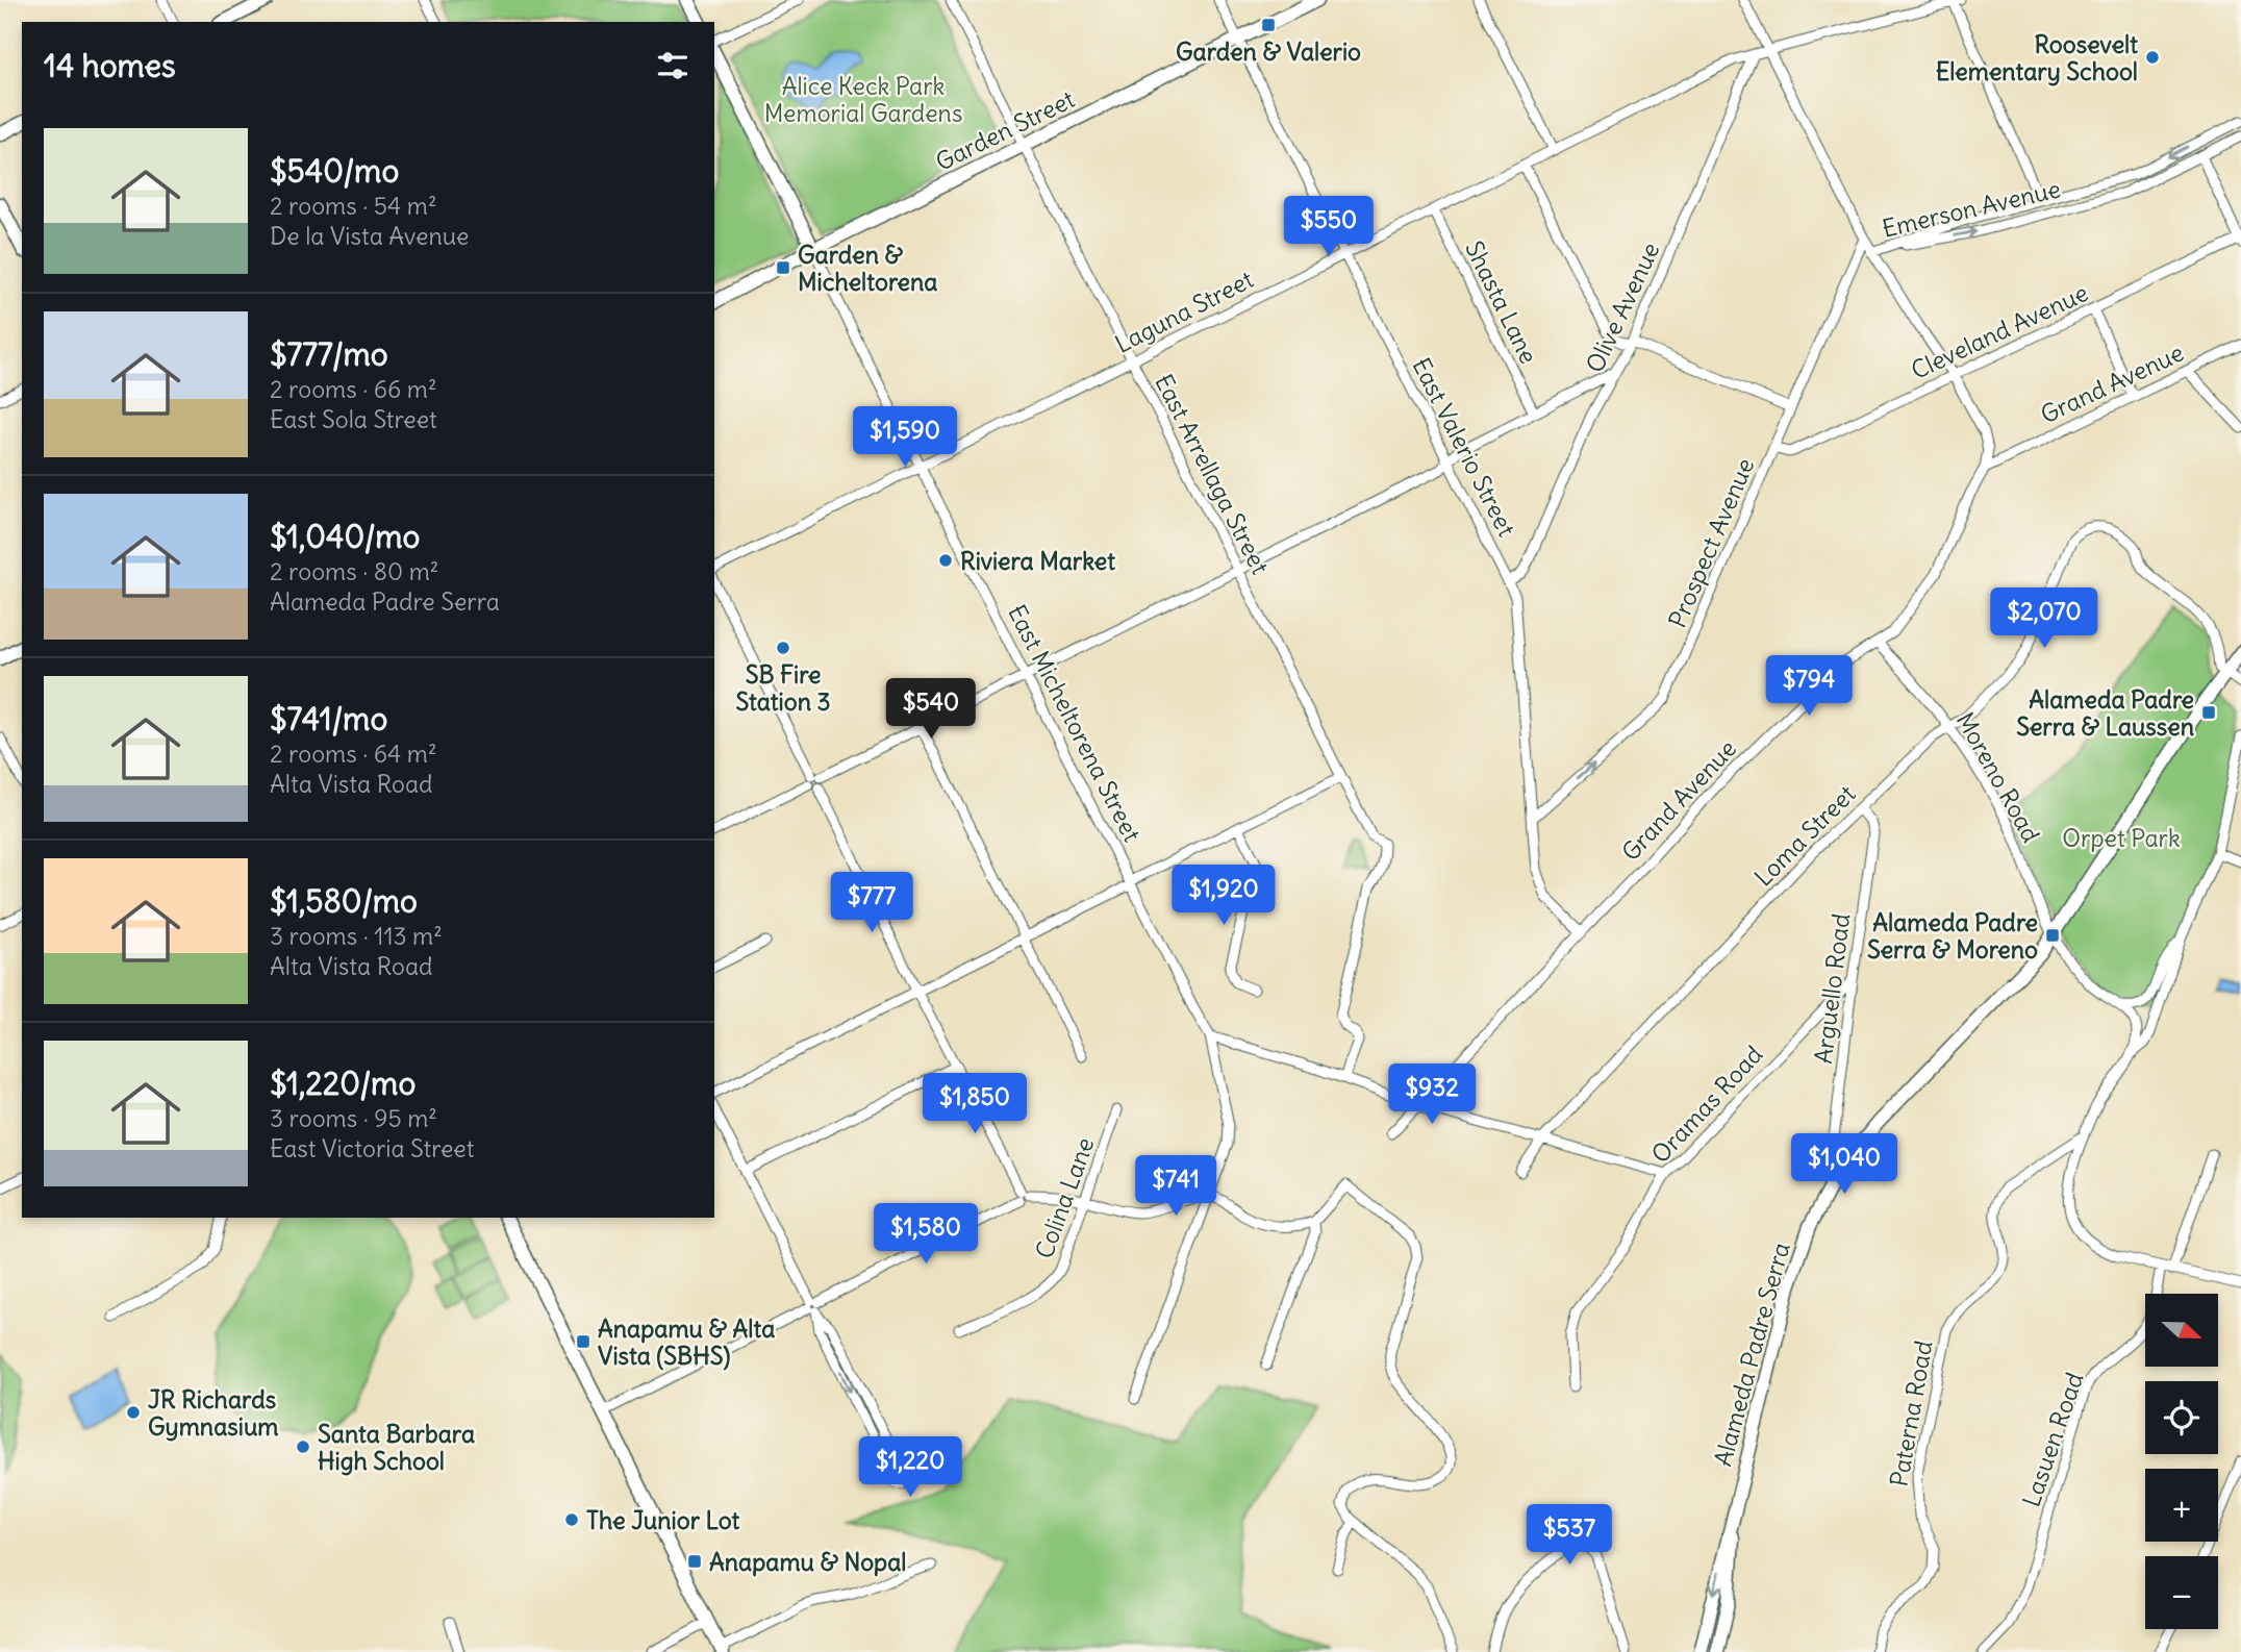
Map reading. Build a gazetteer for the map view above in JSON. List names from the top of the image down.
{
  "streets": {
    "street": [
      "Garden Street",
      "Emerson Avenue",
      "Shasta Lane",
      "Olive Avenue",
      "Laguna Street",
      "Cleveland Avenue",
      "Grand Avenue",
      "East Valerio Street",
      "East Arrellaga Street",
      "Prospect Avenue",
      "East Micheltorena Street",
      "Moreno Road",
      "Loma Street",
      "Arguello Road",
      "Oramas Road",
      "Colina Lane",
      "Alameda Padre Serra",
      "Paterna Road",
      "Lasuen Road"
    ]
  },
  "crossings": [
    ["Garden Street", "East Valerio Street"],
    ["Garden Street", "East Arrellaga Street"],
    ["Garden Street", "East Micheltorena Street"],
    ["Shasta Lane", "Laguna Street"],
    ["Olive Avenue", "Laguna Street"],
    ["Olive Avenue", "East Valerio Street"],
    ["Laguna Street", "East Valerio Street"],
    ["Laguna Street", "East Arrellaga Street"],
    ["Laguna Street", "East Micheltorena Street"],
    ["Cleveland Avenue", "Prospect Avenue"],
    ["Grand Avenue", "East Valerio Street"],
    ["Grand Avenue", "Moreno Road"],
    ["East Valerio Street", "Prospect Avenue"],
    ["Moreno Road", "Loma Street"],
    ["Moreno Road", "Alameda Padre Serra"],
    ["Loma Street", "Arguello Road"],
    ["Loma Street", "Alameda Padre Serra"],
    ["Arguello Road", "Oramas Road"],
    ["Arguello Road", "Alameda Padre Serra"]
  ],
  "one_way": ["Prospect Avenue"],
  "parks": ["Alice Keck Park Memorial Gardens", "Orpet Park"],
  "places": {
    "transit": [
      "Garden & Valerio",
      "Garden & Micheltorena",
      "Alameda Padre Serra & Laussen",
      "Alameda Padre Serra & Moreno",
      "Anapamu & Alta Vista (SBHS)",
      "Anapamu & Nopal"
    ],
    "other": [
      "Roosevelt Elementary School",
      "Riviera Market",
      "SB Fire Station 3",
      "JR Richards Gymnasium",
      "Santa Barbara High School",
      "The Junior Lot"
    ]
  },
  "north": "right",
  "page": {
    "heading": "14 homes",
    "list": [
      {
        "name": "$540/mo",
        "note": "2 rooms · 54 m² · De la Vista Avenue"
      },
      {
        "name": "$777/mo",
        "note": "2 rooms · 66 m² · East Sola Street"
      },
      {
        "name": "$1,040/mo",
        "note": "2 rooms · 80 m² · Alameda Padre Serra"
      },
      {
        "name": "$741/mo",
        "note": "2 rooms · 64 m² · Alta Vista Road"
      },
      {
        "name": "$1,580/mo",
        "note": "3 rooms · 113 m² · Alta Vista Road"
      },
      {
        "name": "$1,220/mo",
        "note": "3 rooms · 95 m² · East Victoria Street"
      }
    ],
    "price": [
      "$550",
      "$1,590",
      "$2,070",
      "$794",
      "$540",
      "$1,920",
      "$777",
      "$932",
      "$1,850",
      "$1,040",
      "$741",
      "$1,580",
      "$1,220",
      "$537"
    ],
    "map_buttons": ["+", "−"]
  }
}
